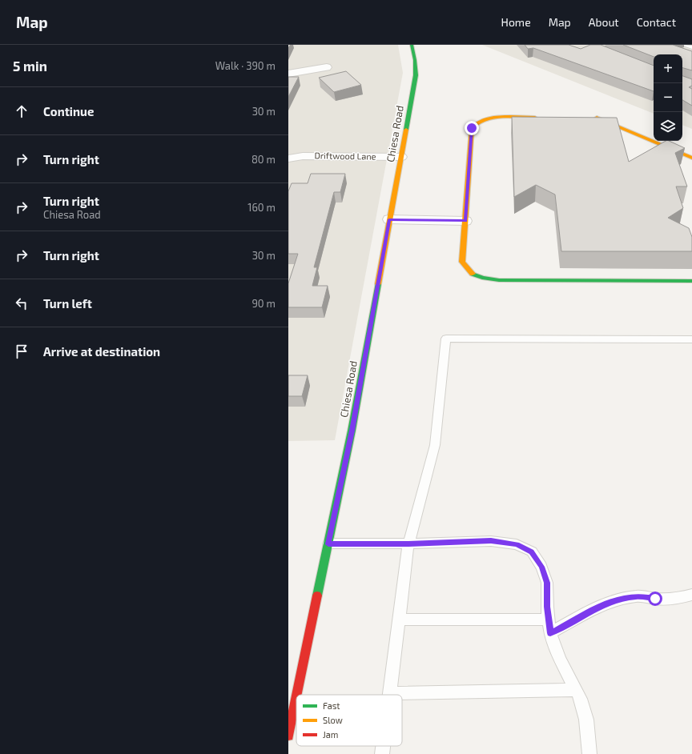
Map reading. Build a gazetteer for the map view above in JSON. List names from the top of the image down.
{
  "streets": {
    "main road": ["Chiesa Road"],
    "street": ["Driftwood Lane"]
  },
  "crossings": [
    ["Chiesa Road", "Driftwood Lane"]
  ],
  "legend": ["Fast", "Slow", "Jam"],
  "page": {
    "header": "Map",
    "nav": [
      "Home",
      "Map",
      "About",
      "Contact"
    ],
    "heading": ["5 min", "Walk · 390 m"],
    "map_buttons": ["+", "−"],
    "list": [
      ["Continue", "30 m"],
      ["Turn right", "80 m"],
      ["Turn right", "Chiesa Road", "160 m"],
      ["Turn right", "30 m"],
      ["Turn left", "90 m"],
      "Arrive at destination"
    ]
  }
}
